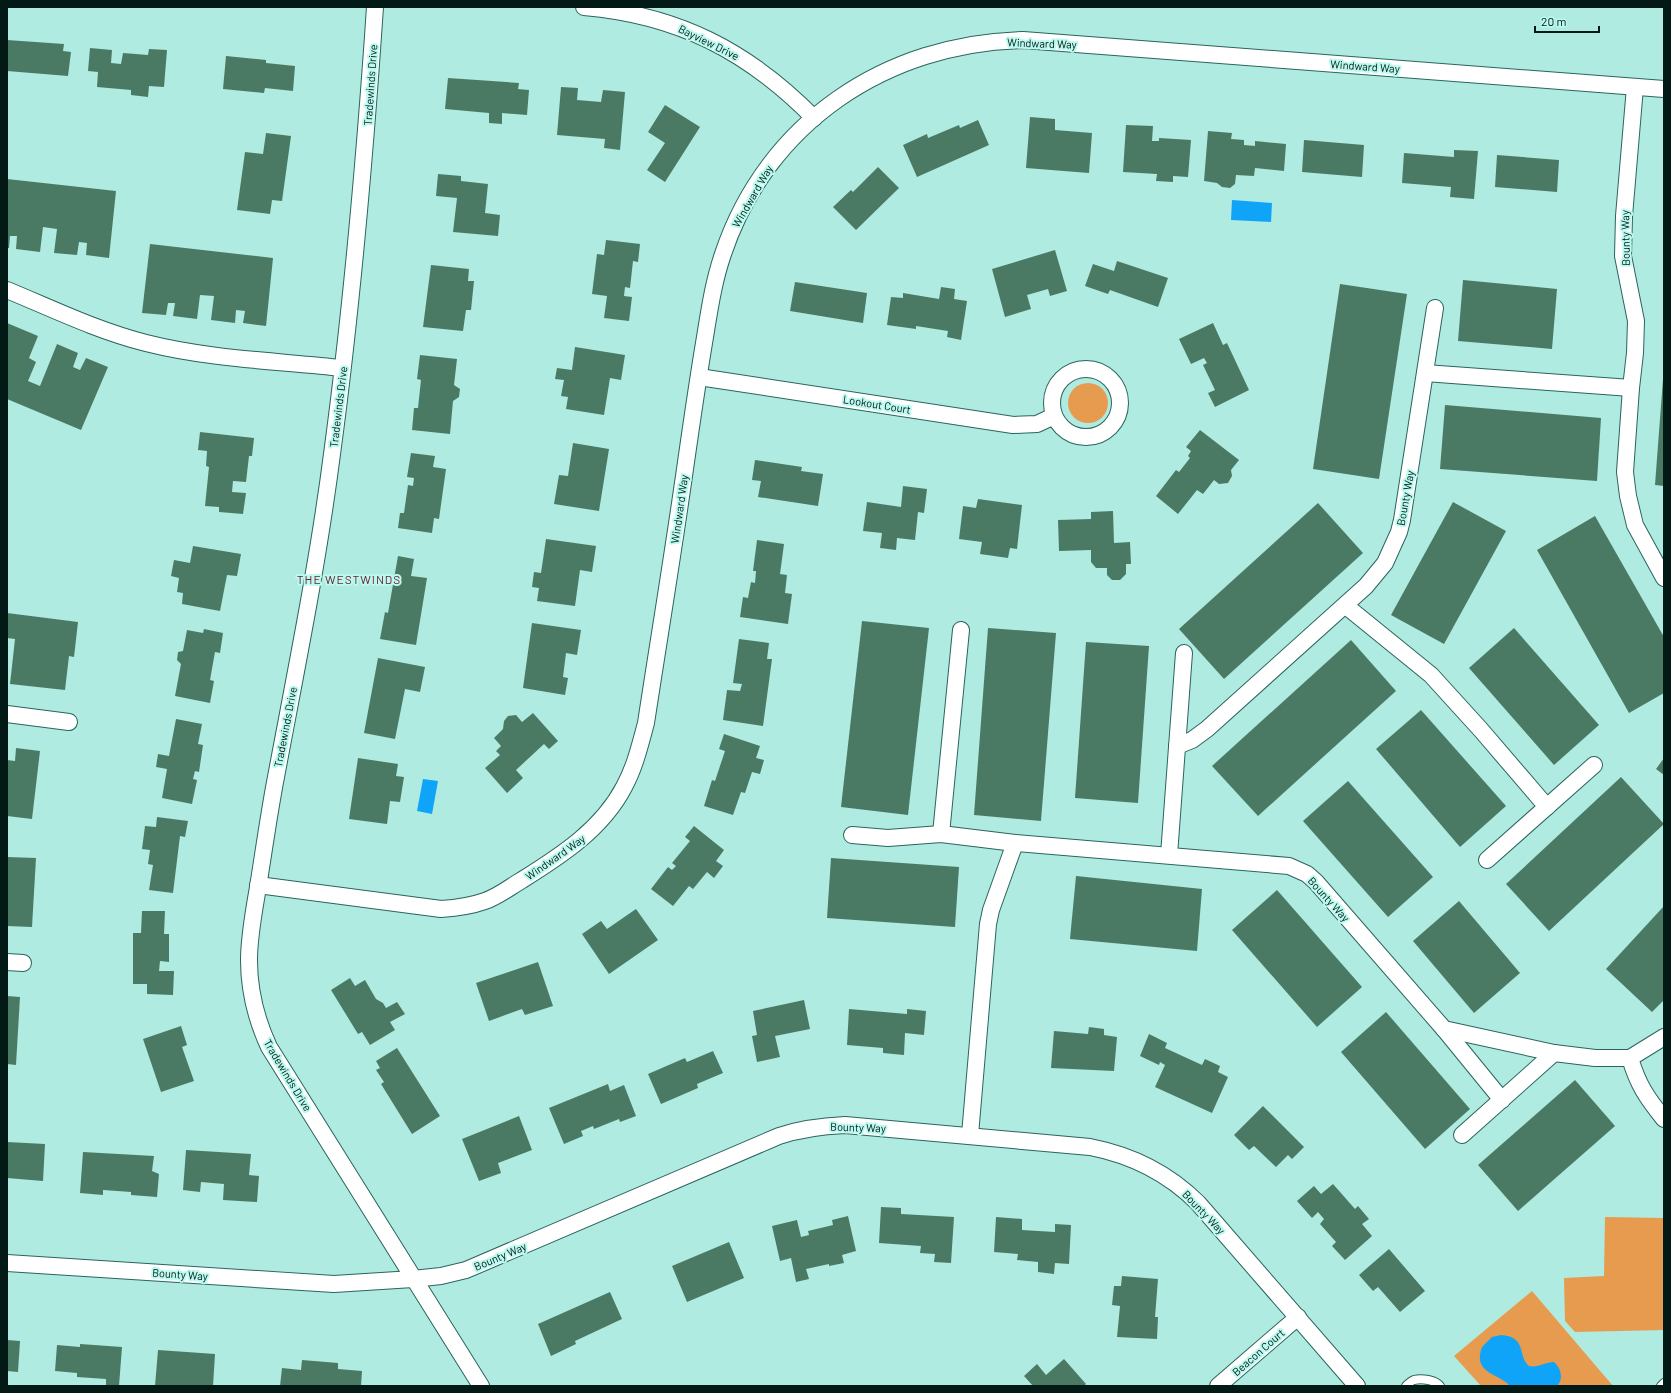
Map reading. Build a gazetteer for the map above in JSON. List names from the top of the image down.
{
  "streets": {
    "street": [
      "Bayview Drive",
      "Windward Way",
      "Tradewinds Drive",
      "Bounty Way",
      "Lookout Court",
      "Beacon Court"
    ]
  },
  "crossings": [
    ["Bayview Drive", "Windward Way"],
    ["Windward Way", "Tradewinds Drive"],
    ["Windward Way", "Bounty Way"],
    ["Windward Way", "Lookout Court"],
    ["Tradewinds Drive", "Bounty Way"],
    ["Bounty Way", "Beacon Court"]
  ],
  "districts": ["THE WESTWINDS"],
  "scale_bar": "20 m"
}
